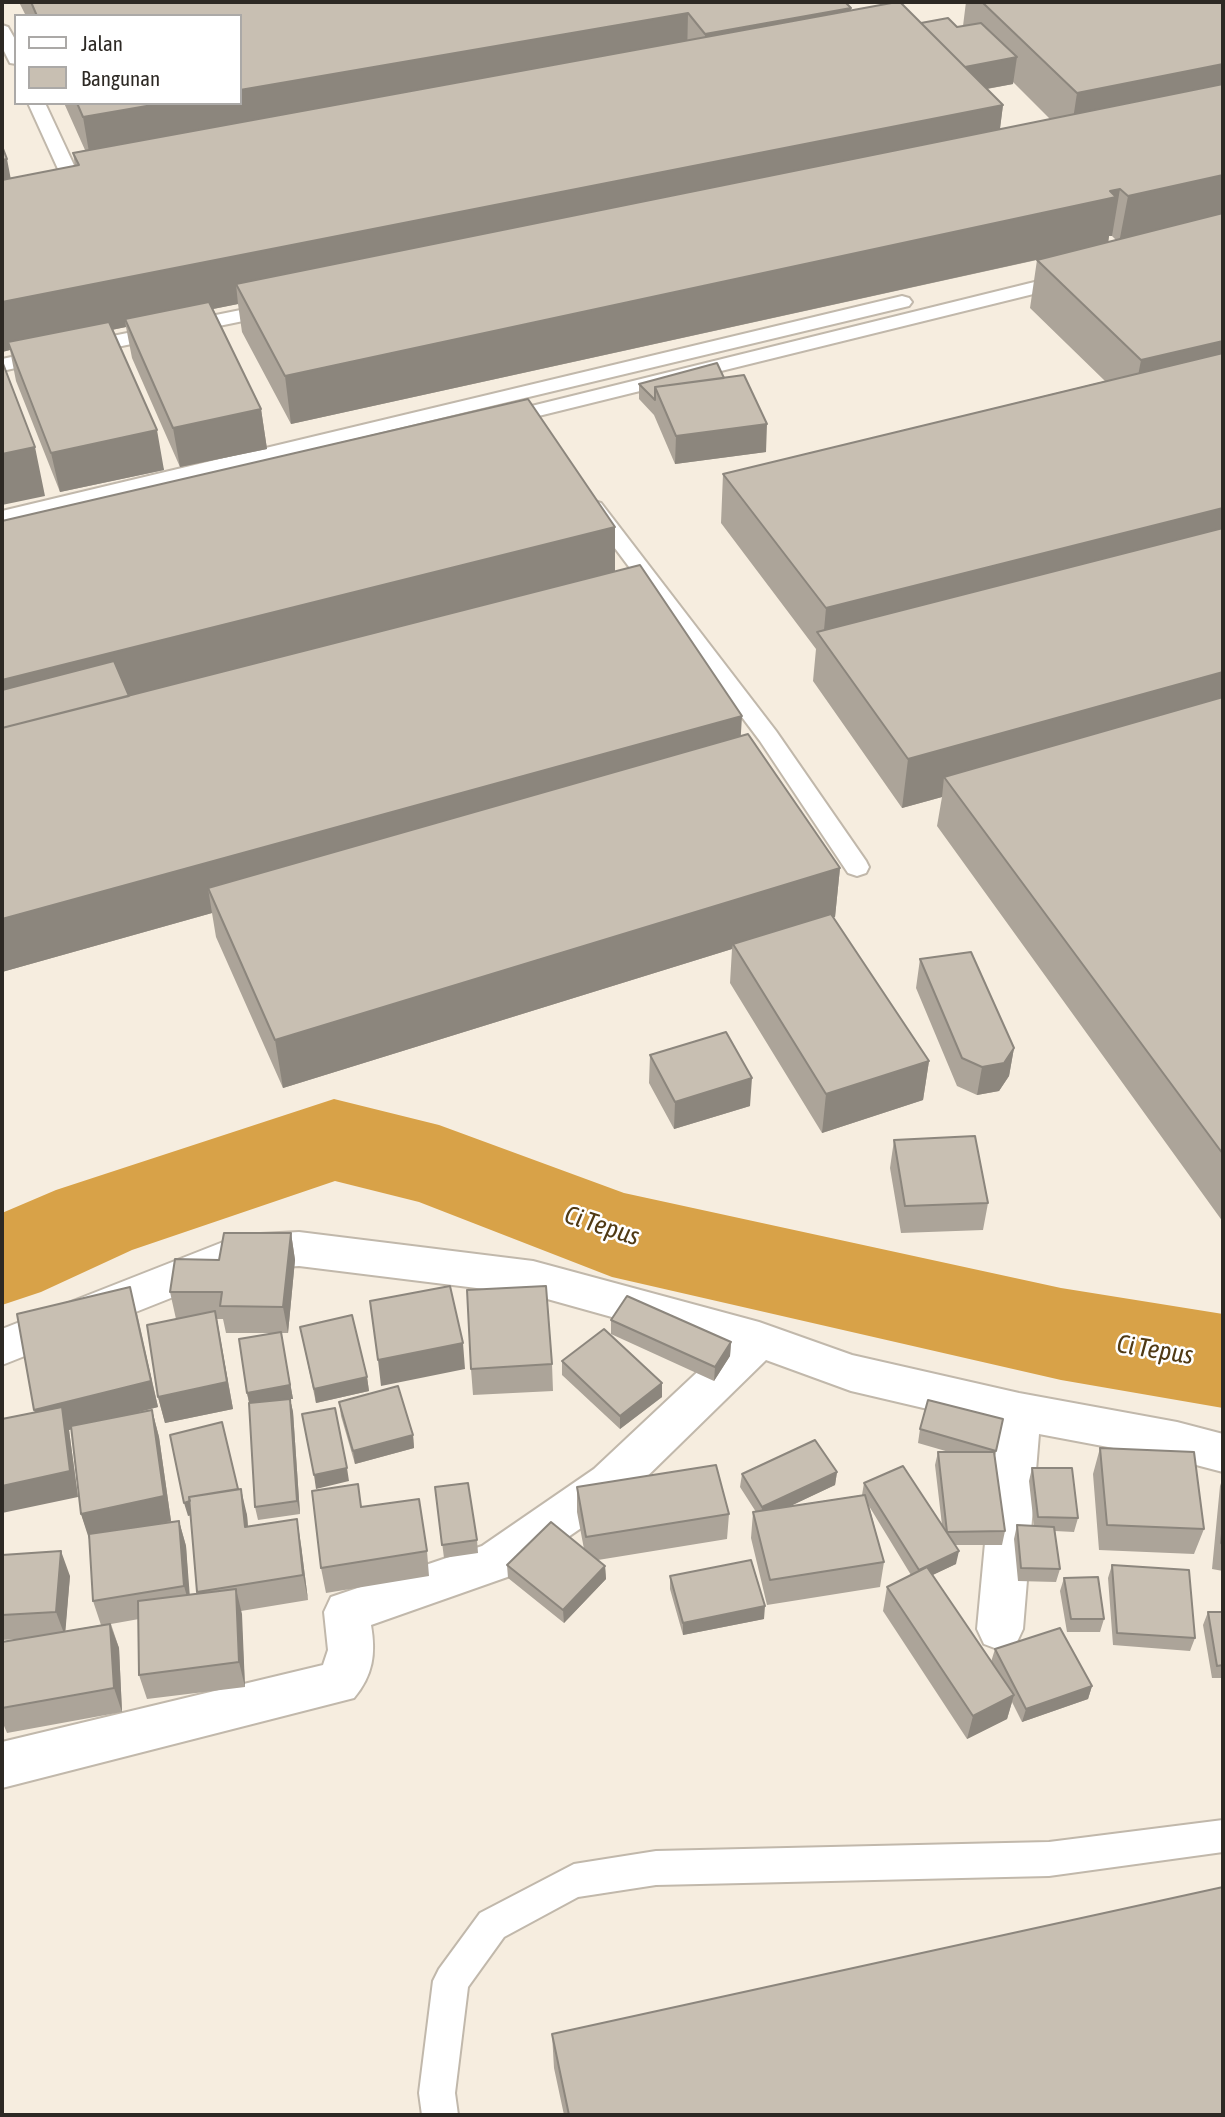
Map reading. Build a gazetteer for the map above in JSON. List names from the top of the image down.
{
  "water": ["Ci Tepus"],
  "legend": ["Jalan", "Bangunan"]
}
